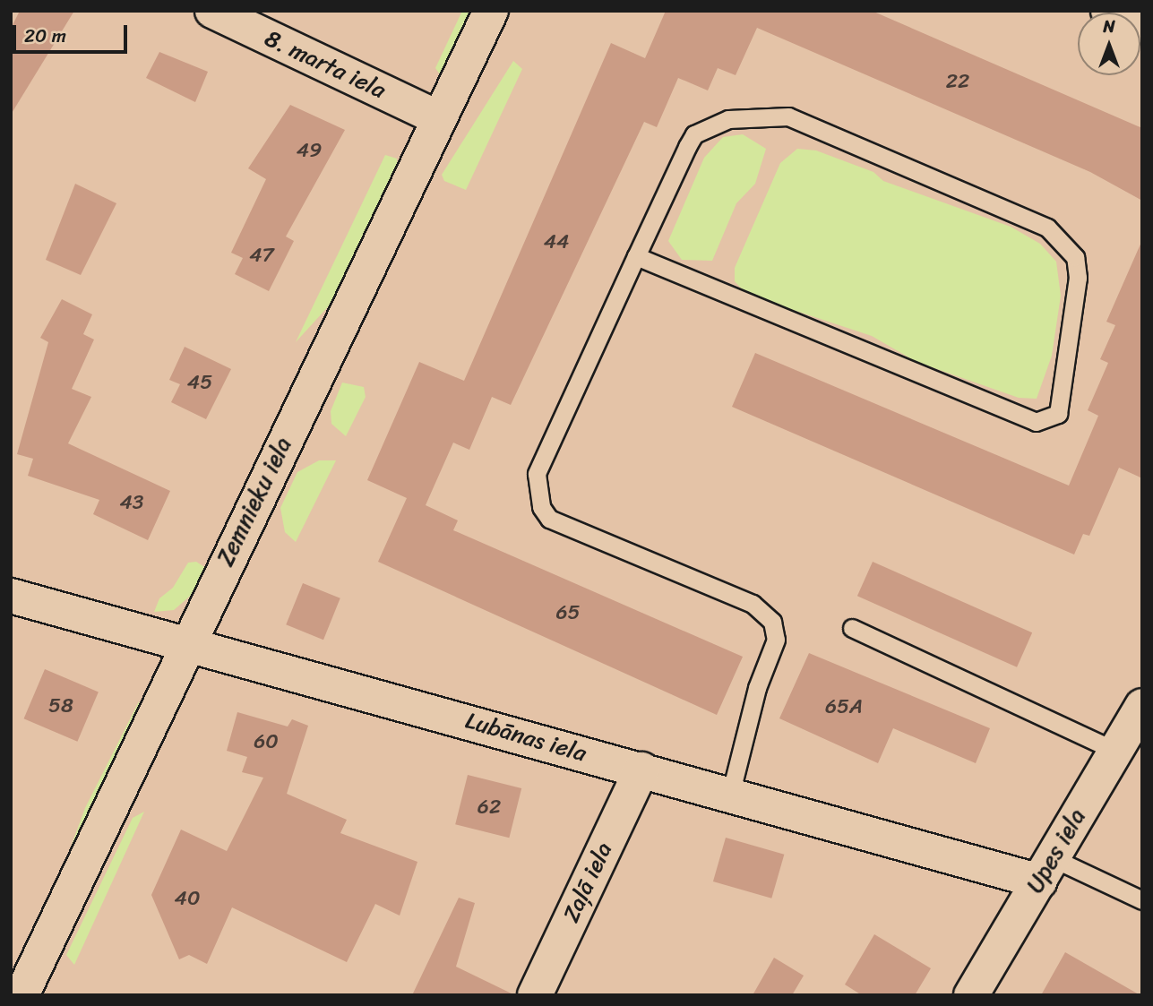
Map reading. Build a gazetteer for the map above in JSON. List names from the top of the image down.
{
  "streets": {
    "street": [
      "8. marta iela",
      "Zemnieku iela",
      "Lubānas iela",
      "Upes iela",
      "Zaļā iela"
    ]
  },
  "crossings": [
    ["8. marta iela", "Zemnieku iela"],
    ["Zemnieku iela", "Lubānas iela"],
    ["Lubānas iela", "Upes iela"],
    ["Lubānas iela", "Zaļā iela"]
  ],
  "house_numbers": [
    "22",
    "49",
    "44",
    "47",
    "45",
    "43",
    "65",
    "58",
    "65A",
    "60",
    "62",
    "40"
  ],
  "scale_bar": "20 m",
  "north": "top"
}
